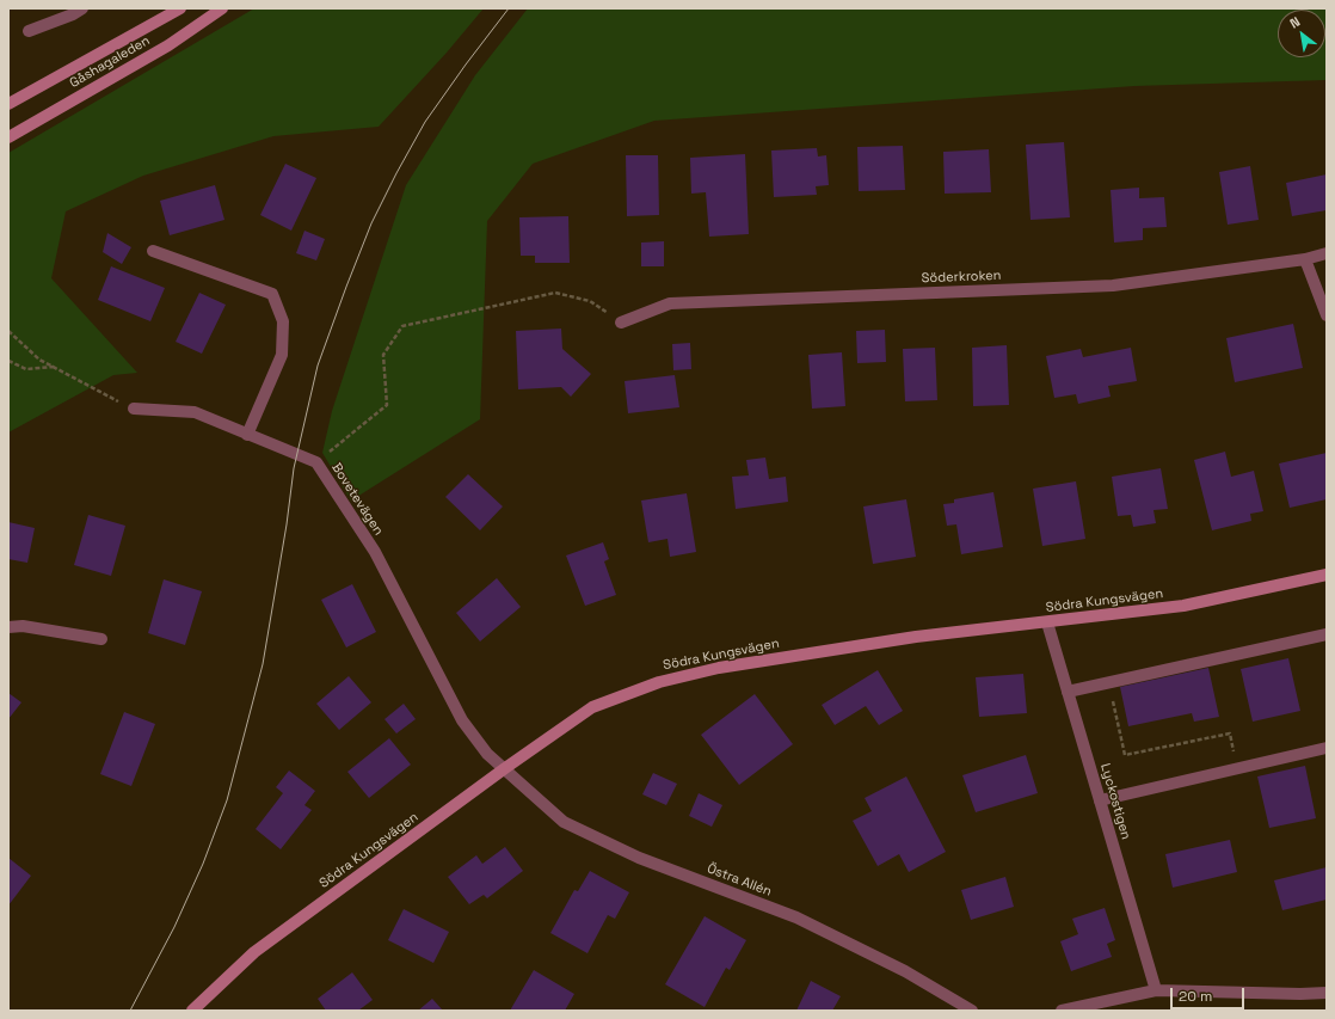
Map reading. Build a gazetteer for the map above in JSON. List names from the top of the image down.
{
  "streets": {
    "street": [
      "Gåshagaleden",
      "Söderkroken",
      "Bovetevägen",
      "Södra Kungsvägen",
      "Lyckostigen",
      "Östra Allén"
    ]
  },
  "crossings": [
    ["Bovetevägen", "Södra Kungsvägen"],
    ["Bovetevägen", "Östra Allén"],
    ["Södra Kungsvägen", "Lyckostigen"],
    ["Södra Kungsvägen", "Östra Allén"]
  ],
  "scale_bar": "20 m",
  "north": "top left"
}
